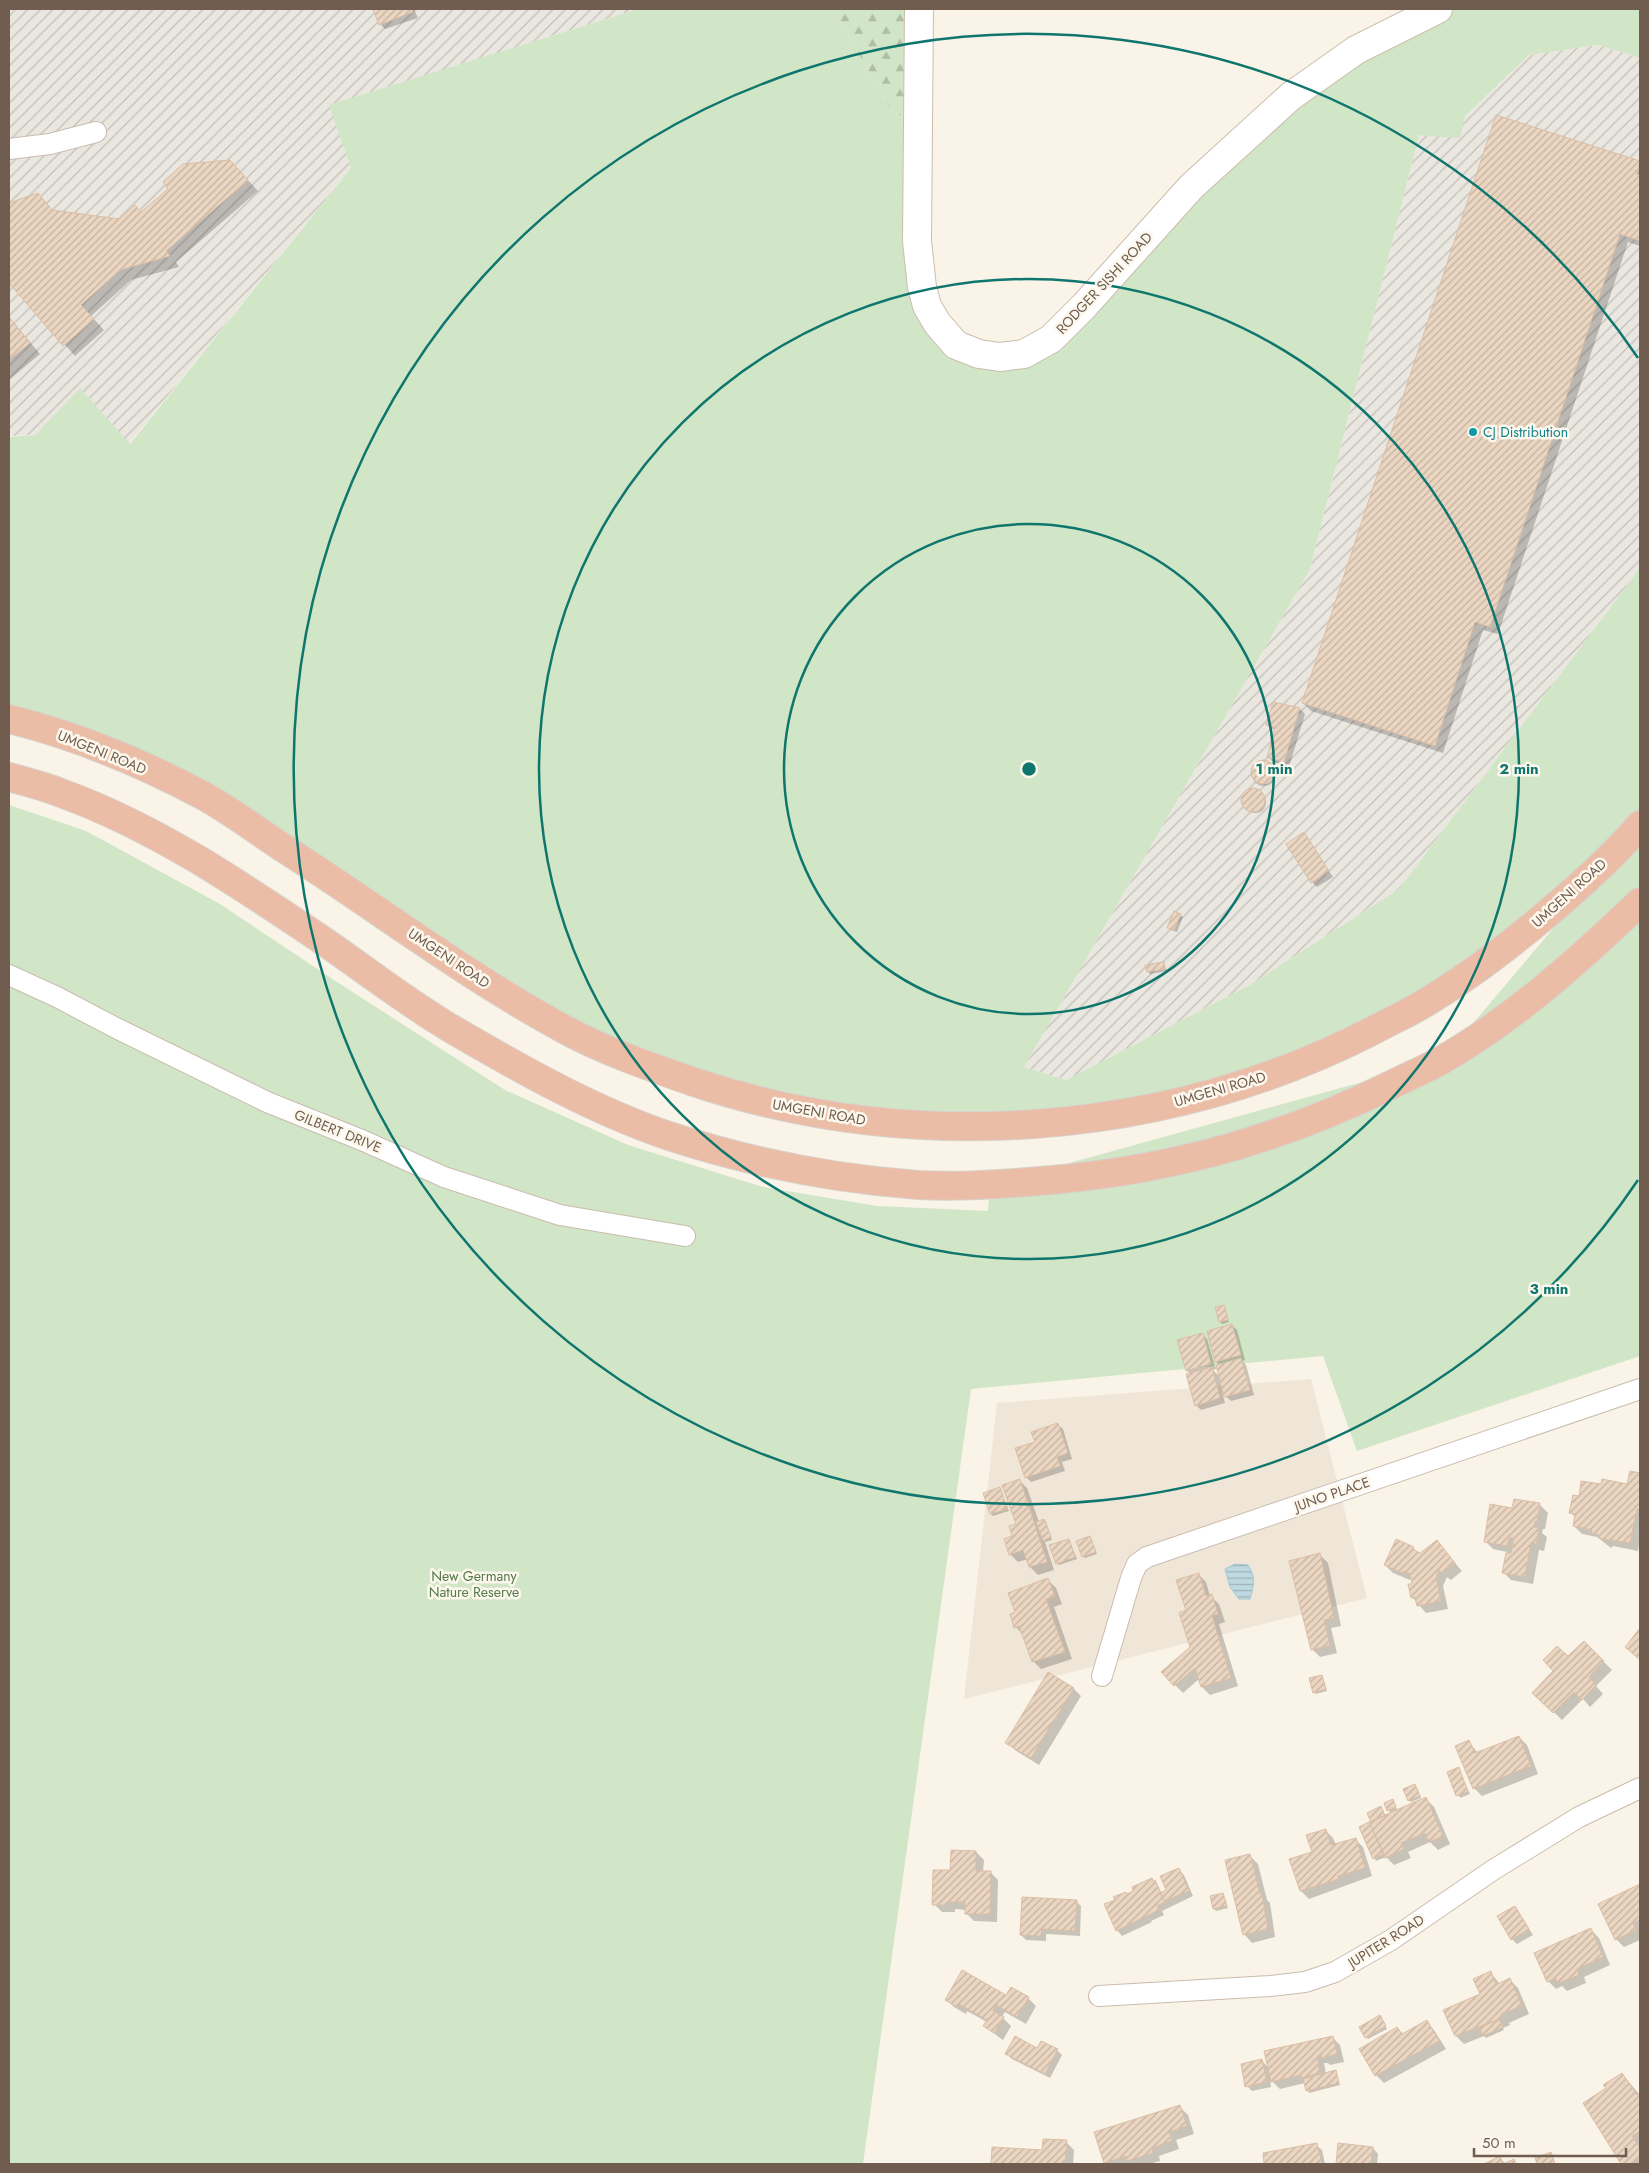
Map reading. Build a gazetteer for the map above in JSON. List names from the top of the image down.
{
  "streets": {
    "highway": ["UMGENI ROAD"],
    "street": [
      "RODGER SISHI ROAD",
      "GILBERT DRIVE",
      "JUNO PLACE",
      "JUPITER ROAD"
    ]
  },
  "parks": ["New Germany Nature Reserve"],
  "places": ["CJ Distribution"],
  "scale_bar": "50 m",
  "rings": ["1 min", "2 min", "3 min"]
}
